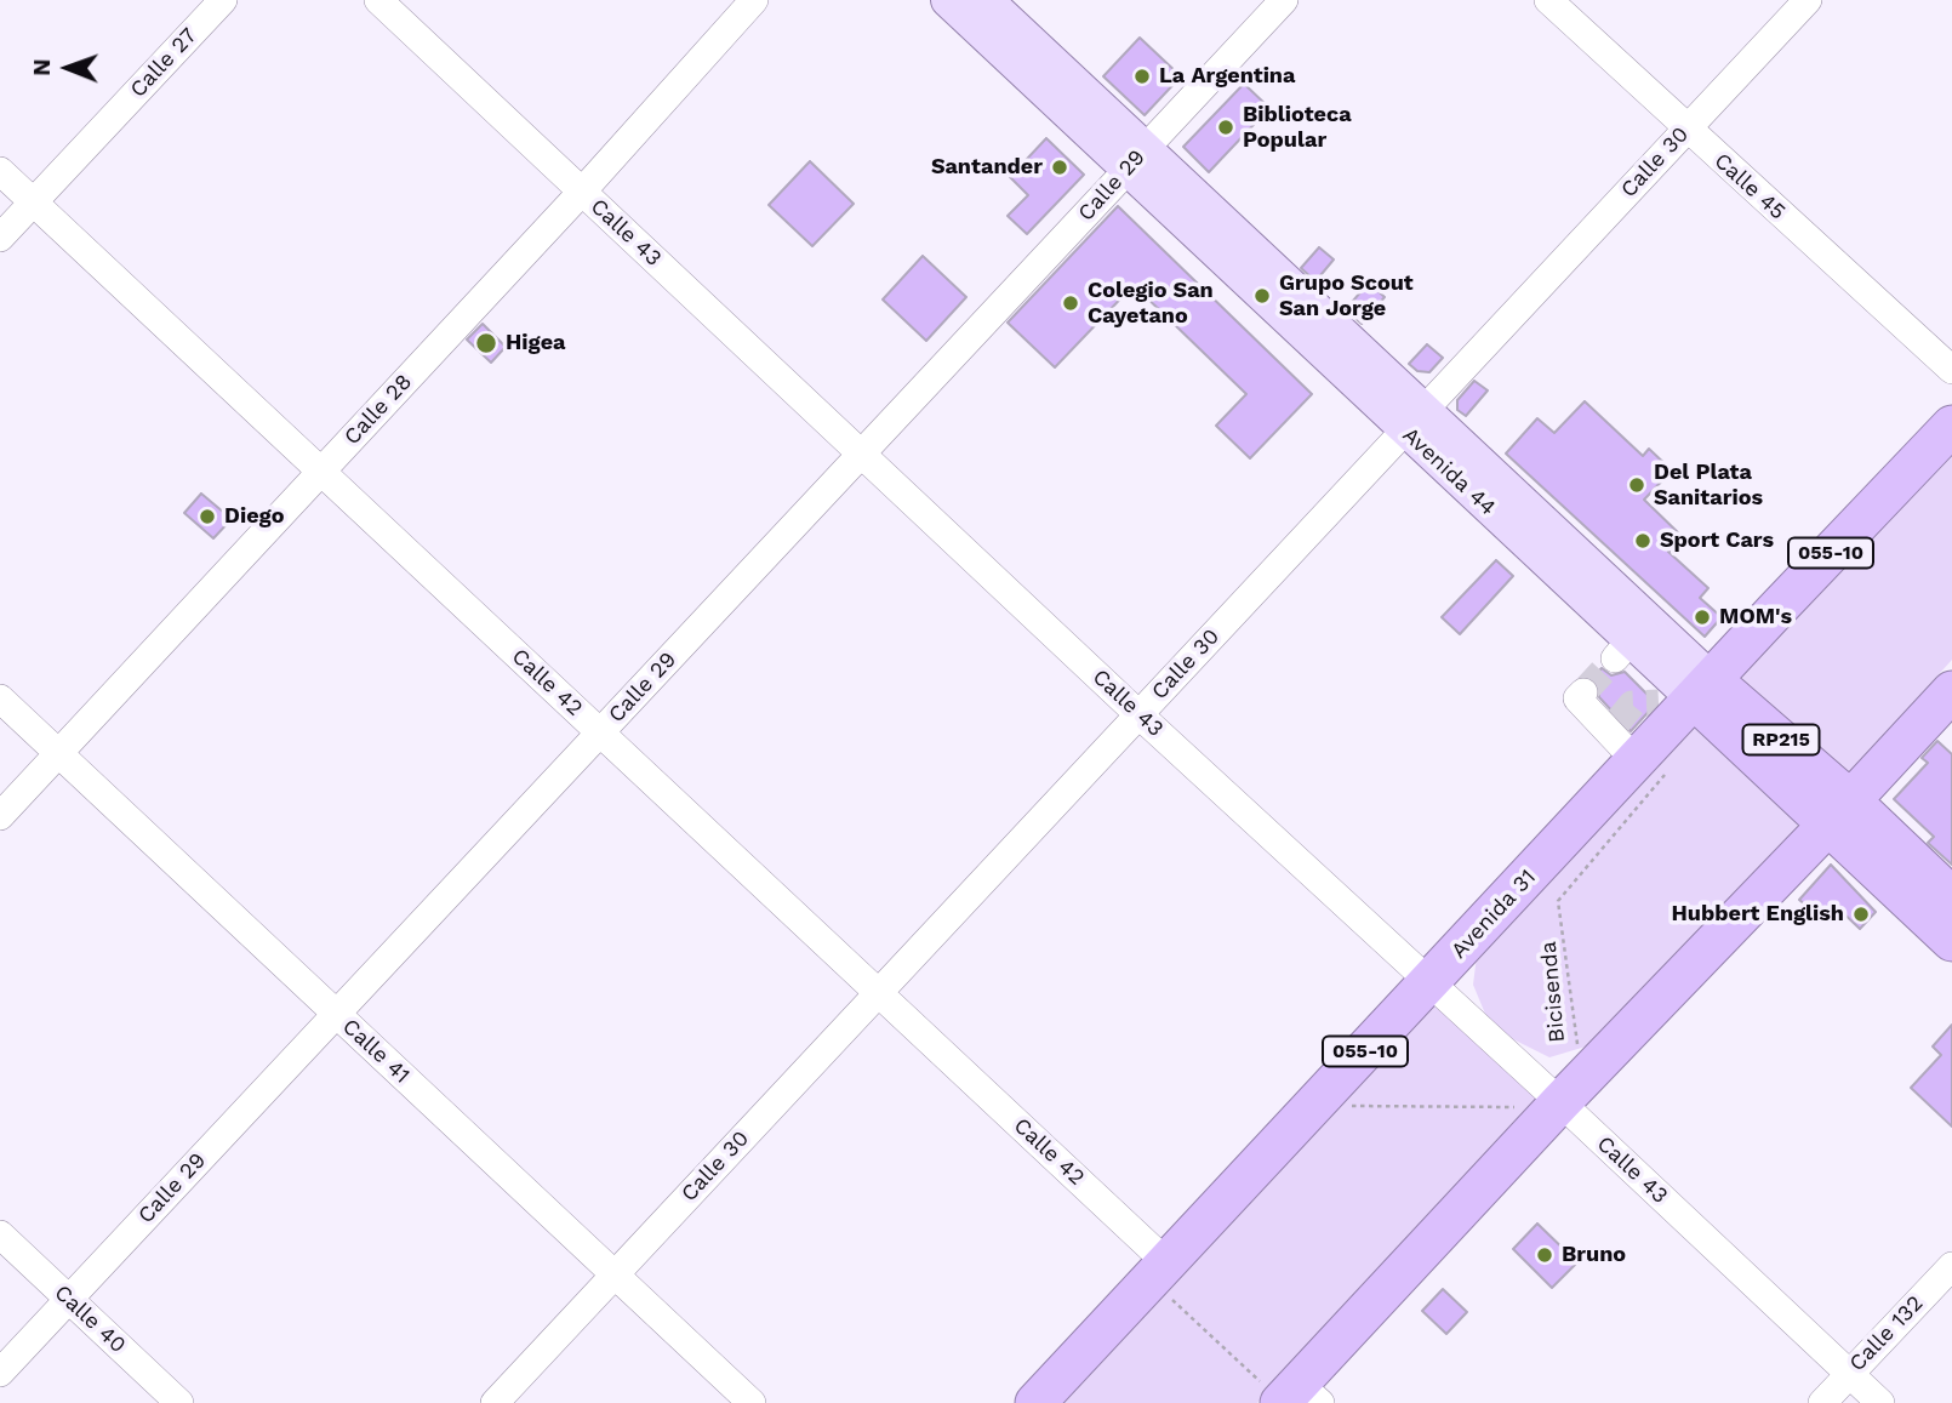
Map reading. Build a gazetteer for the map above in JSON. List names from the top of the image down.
{
  "streets": {
    "highway": [
      "Avenida 44",
      "055-10",
      "RP215",
      "Avenida 31"
    ],
    "street": [
      "Calle 27",
      "Calle 30",
      "Calle 29",
      "Calle 45",
      "Calle 43",
      "Calle 28",
      "Calle 42",
      "Calle 41",
      "Calle 40",
      "Calle 132"
    ],
    "path": ["Bicisenda"]
  },
  "crossings": [
    ["Calle 27", "Calle 42"],
    ["Calle 30", "Calle 45"],
    ["Calle 30", "Calle 43"],
    ["Calle 30", "Avenida 44"],
    ["Calle 30", "Calle 42"],
    ["Calle 30", "Calle 41"],
    ["Calle 29", "Calle 43"],
    ["Calle 29", "Avenida 44"],
    ["Calle 29", "Calle 42"],
    ["Calle 29", "Calle 41"],
    ["Calle 29", "Calle 40"],
    ["Calle 43", "Calle 28"],
    ["Calle 43", "Avenida 31"],
    ["Calle 43", "Calle 132"],
    ["Calle 28", "Calle 42"],
    ["Calle 28", "Calle 41"],
    ["Avenida 44", "Avenida 31"],
    ["Calle 42", "Avenida 31"],
    ["Avenida 31", "Bicisenda"]
  ],
  "places": [
    "La Argentina",
    "Biblioteca Popular",
    "Santander",
    "Grupo Scout San Jorge",
    "Colegio San Cayetano",
    "Higea",
    "Del Plata Sanitarios",
    "Diego",
    "Sport Cars",
    "MOM's",
    "Hubbert English",
    "Bruno"
  ],
  "north": "left"
}
